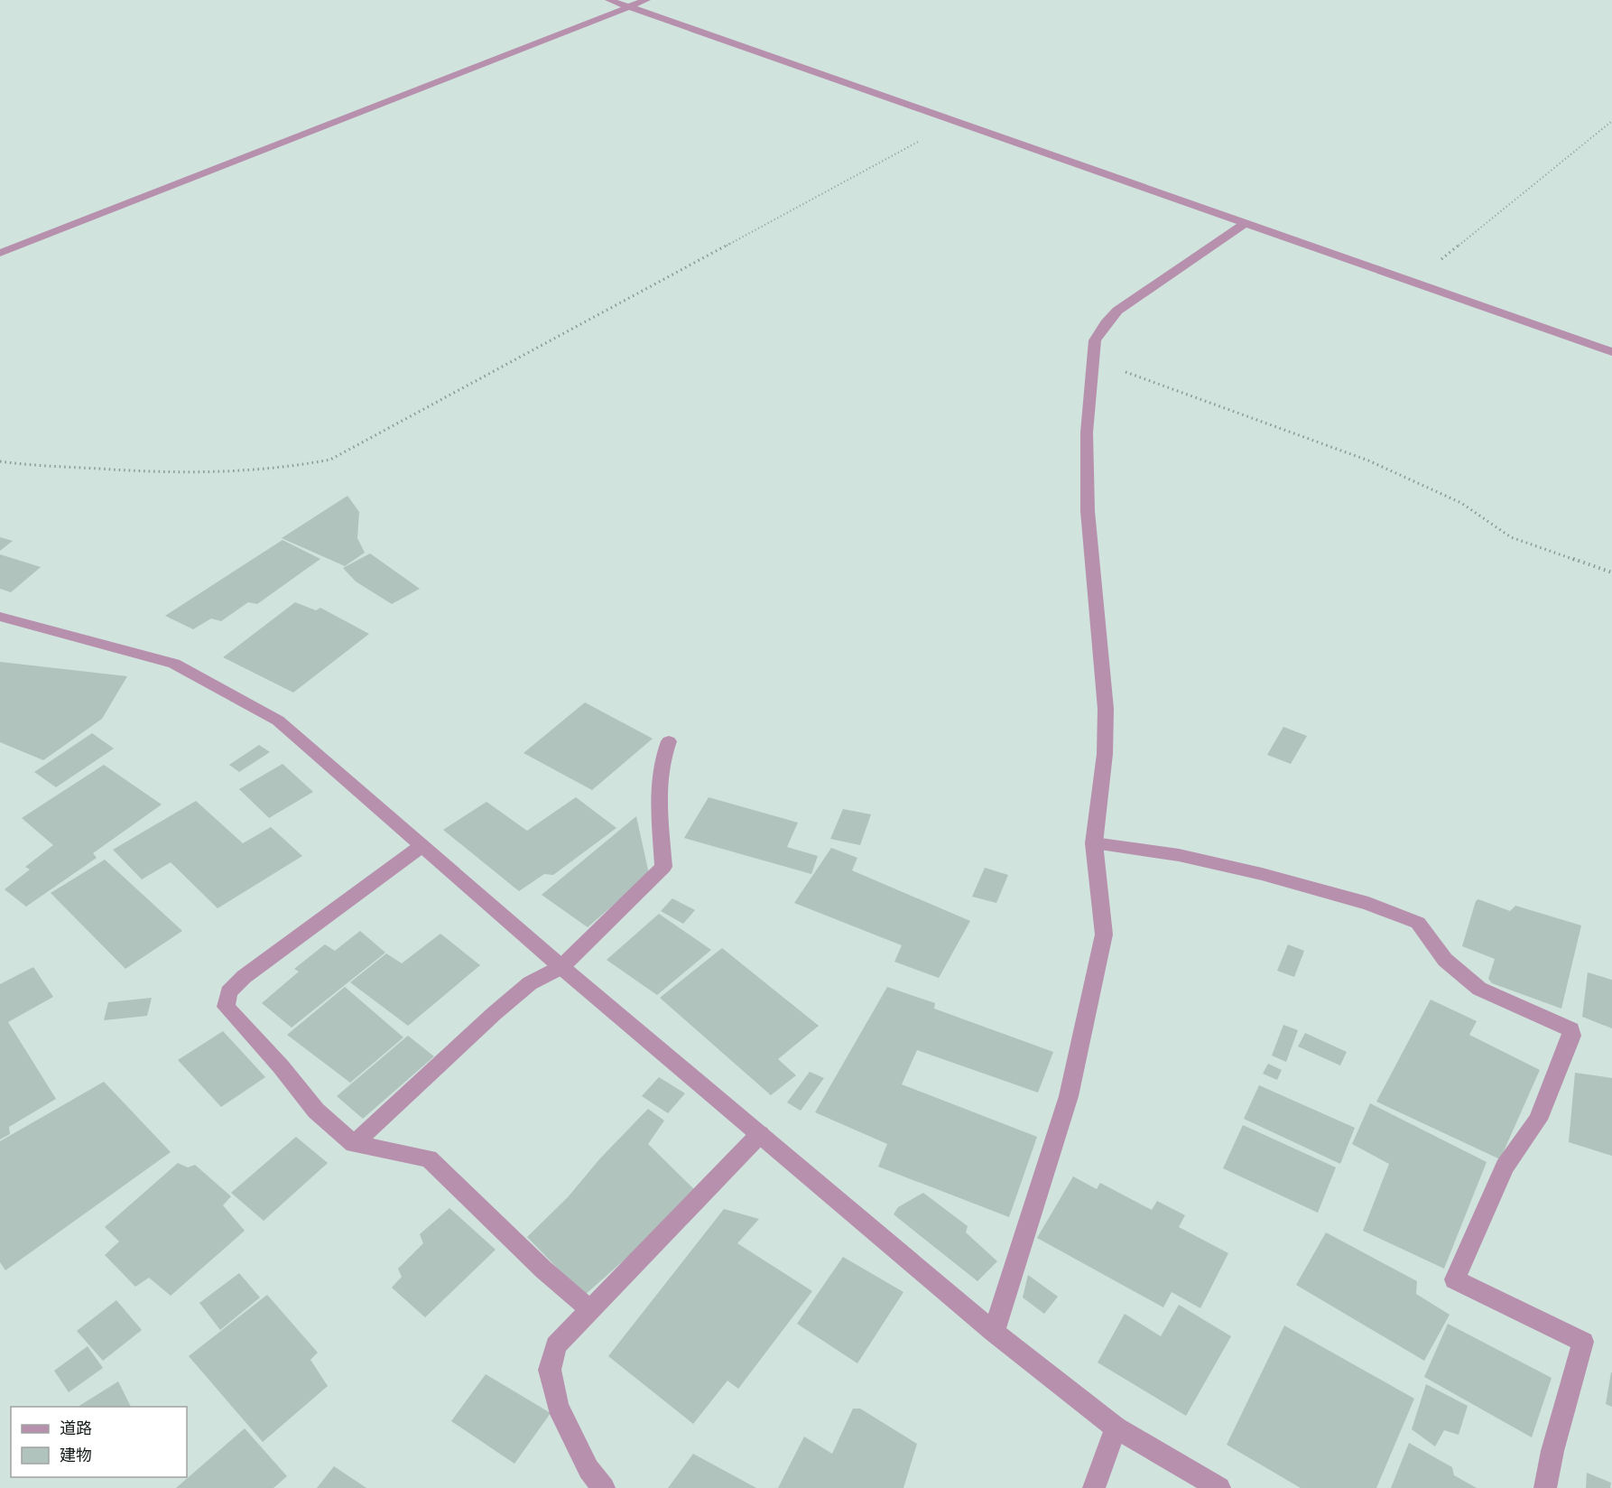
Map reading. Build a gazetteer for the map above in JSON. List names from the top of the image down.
{
  "legend": ["道路", "建物"]
}
